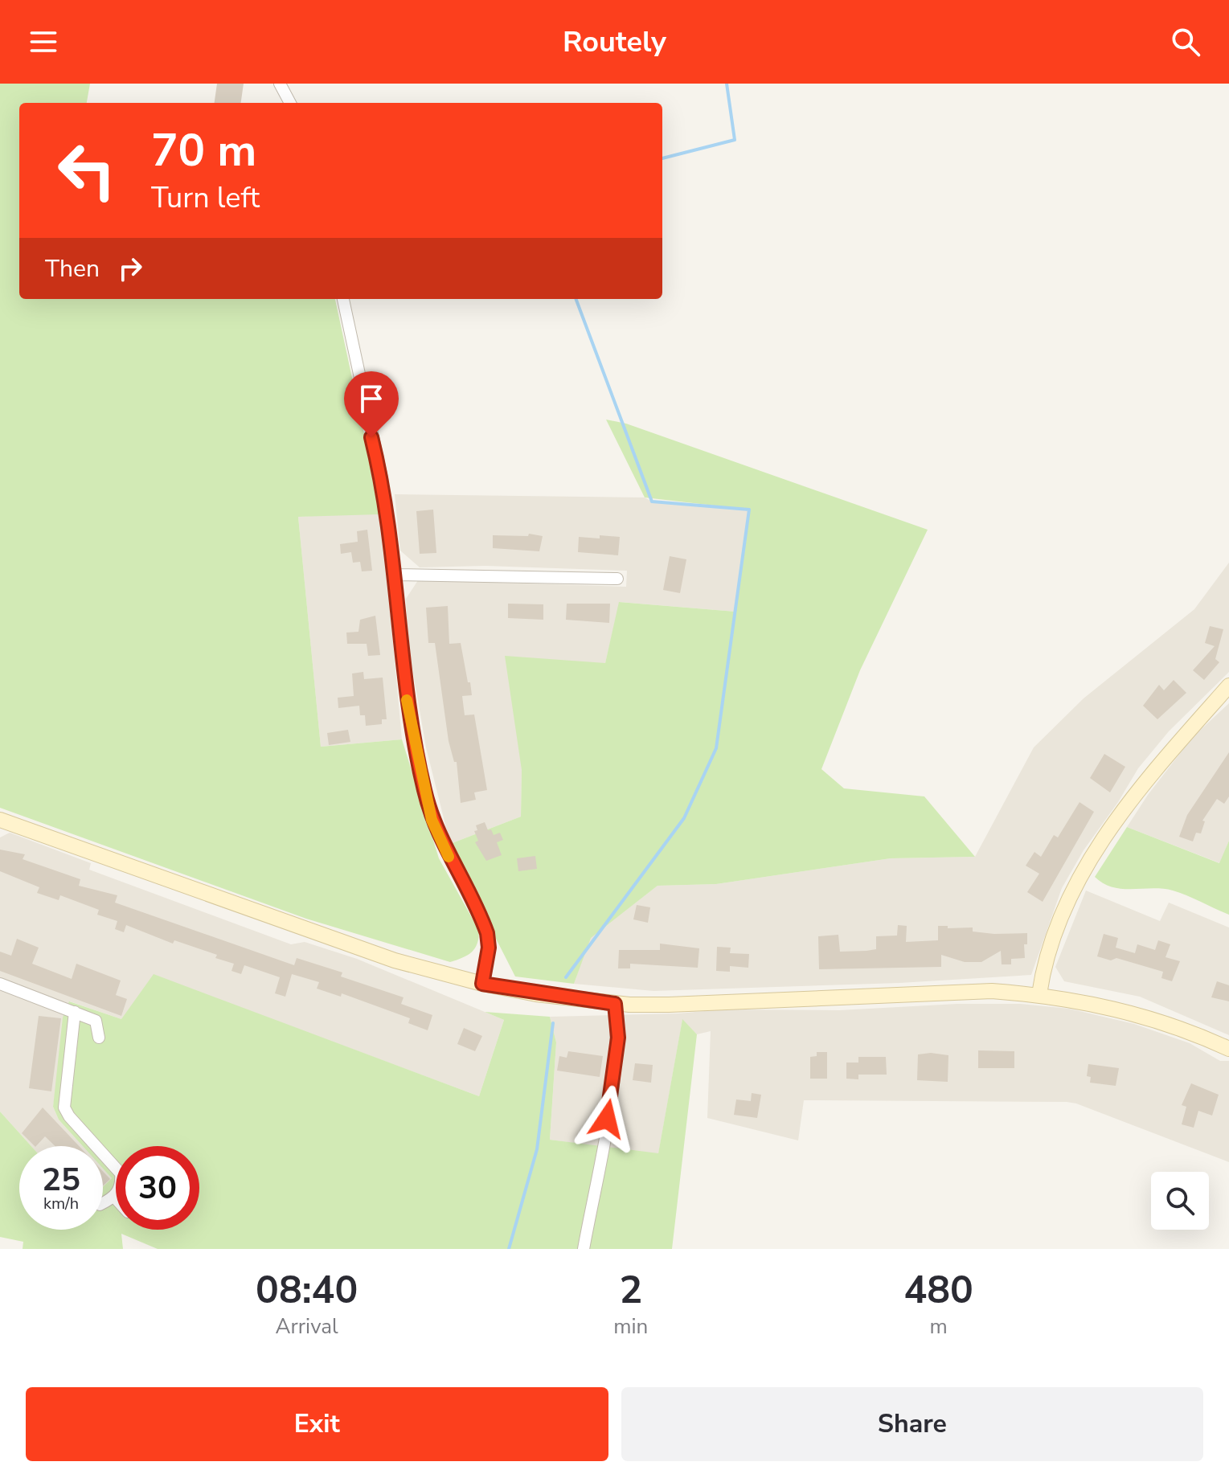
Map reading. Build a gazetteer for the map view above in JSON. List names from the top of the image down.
{
  "page": {
    "header": "Routely",
    "turn": ["70 m", "Turn left"],
    "then": "Then",
    "speed": "25 km/h",
    "limit": "30",
    "eta": [
      "08:40",
      "Arrival",
      "2",
      "min",
      "480",
      "m"
    ],
    "buttons": ["Exit", "Share"]
  }
}
